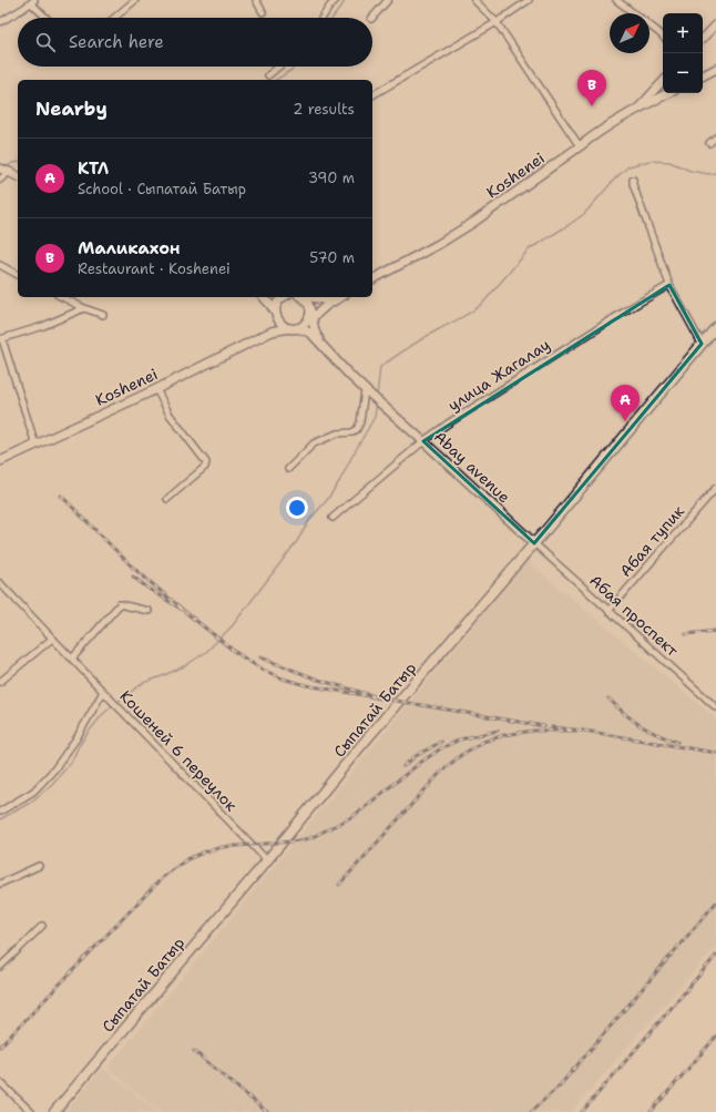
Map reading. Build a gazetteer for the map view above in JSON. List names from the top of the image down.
{
  "streets": {
    "main road": ["Koshenei", "Abay avenue", "Сыпатай Батыр"],
    "street": [
      "улица Жагалау",
      "Абая тупик",
      "Абая проспект",
      "Кошеней 6 переулок"
    ]
  },
  "crossings": [
    ["улица Жагалау", "Abay avenue"],
    ["Abay avenue", "Абая проспект"],
    ["Abay avenue", "Сыпатай Батыр"],
    ["Абая тупик", "Абая проспект"],
    ["Абая проспект", "Сыпатай Батыр"],
    ["Сыпатай Батыр", "Кошеней 6 переулок"]
  ],
  "north": "top right",
  "page": {
    "map_buttons": ["+", "−"],
    "search": "Search here",
    "pins": ["B", "A"],
    "heading": ["Nearby", "2 results"],
    "list": [
      {
        "mark": "A",
        "name": "КТЛ",
        "note": "School · Сыпатай Батыр",
        "value": "390 m"
      },
      {
        "mark": "B",
        "name": "Маликахон",
        "note": "Restaurant · Koshenei",
        "value": "570 m"
      }
    ]
  }
}
